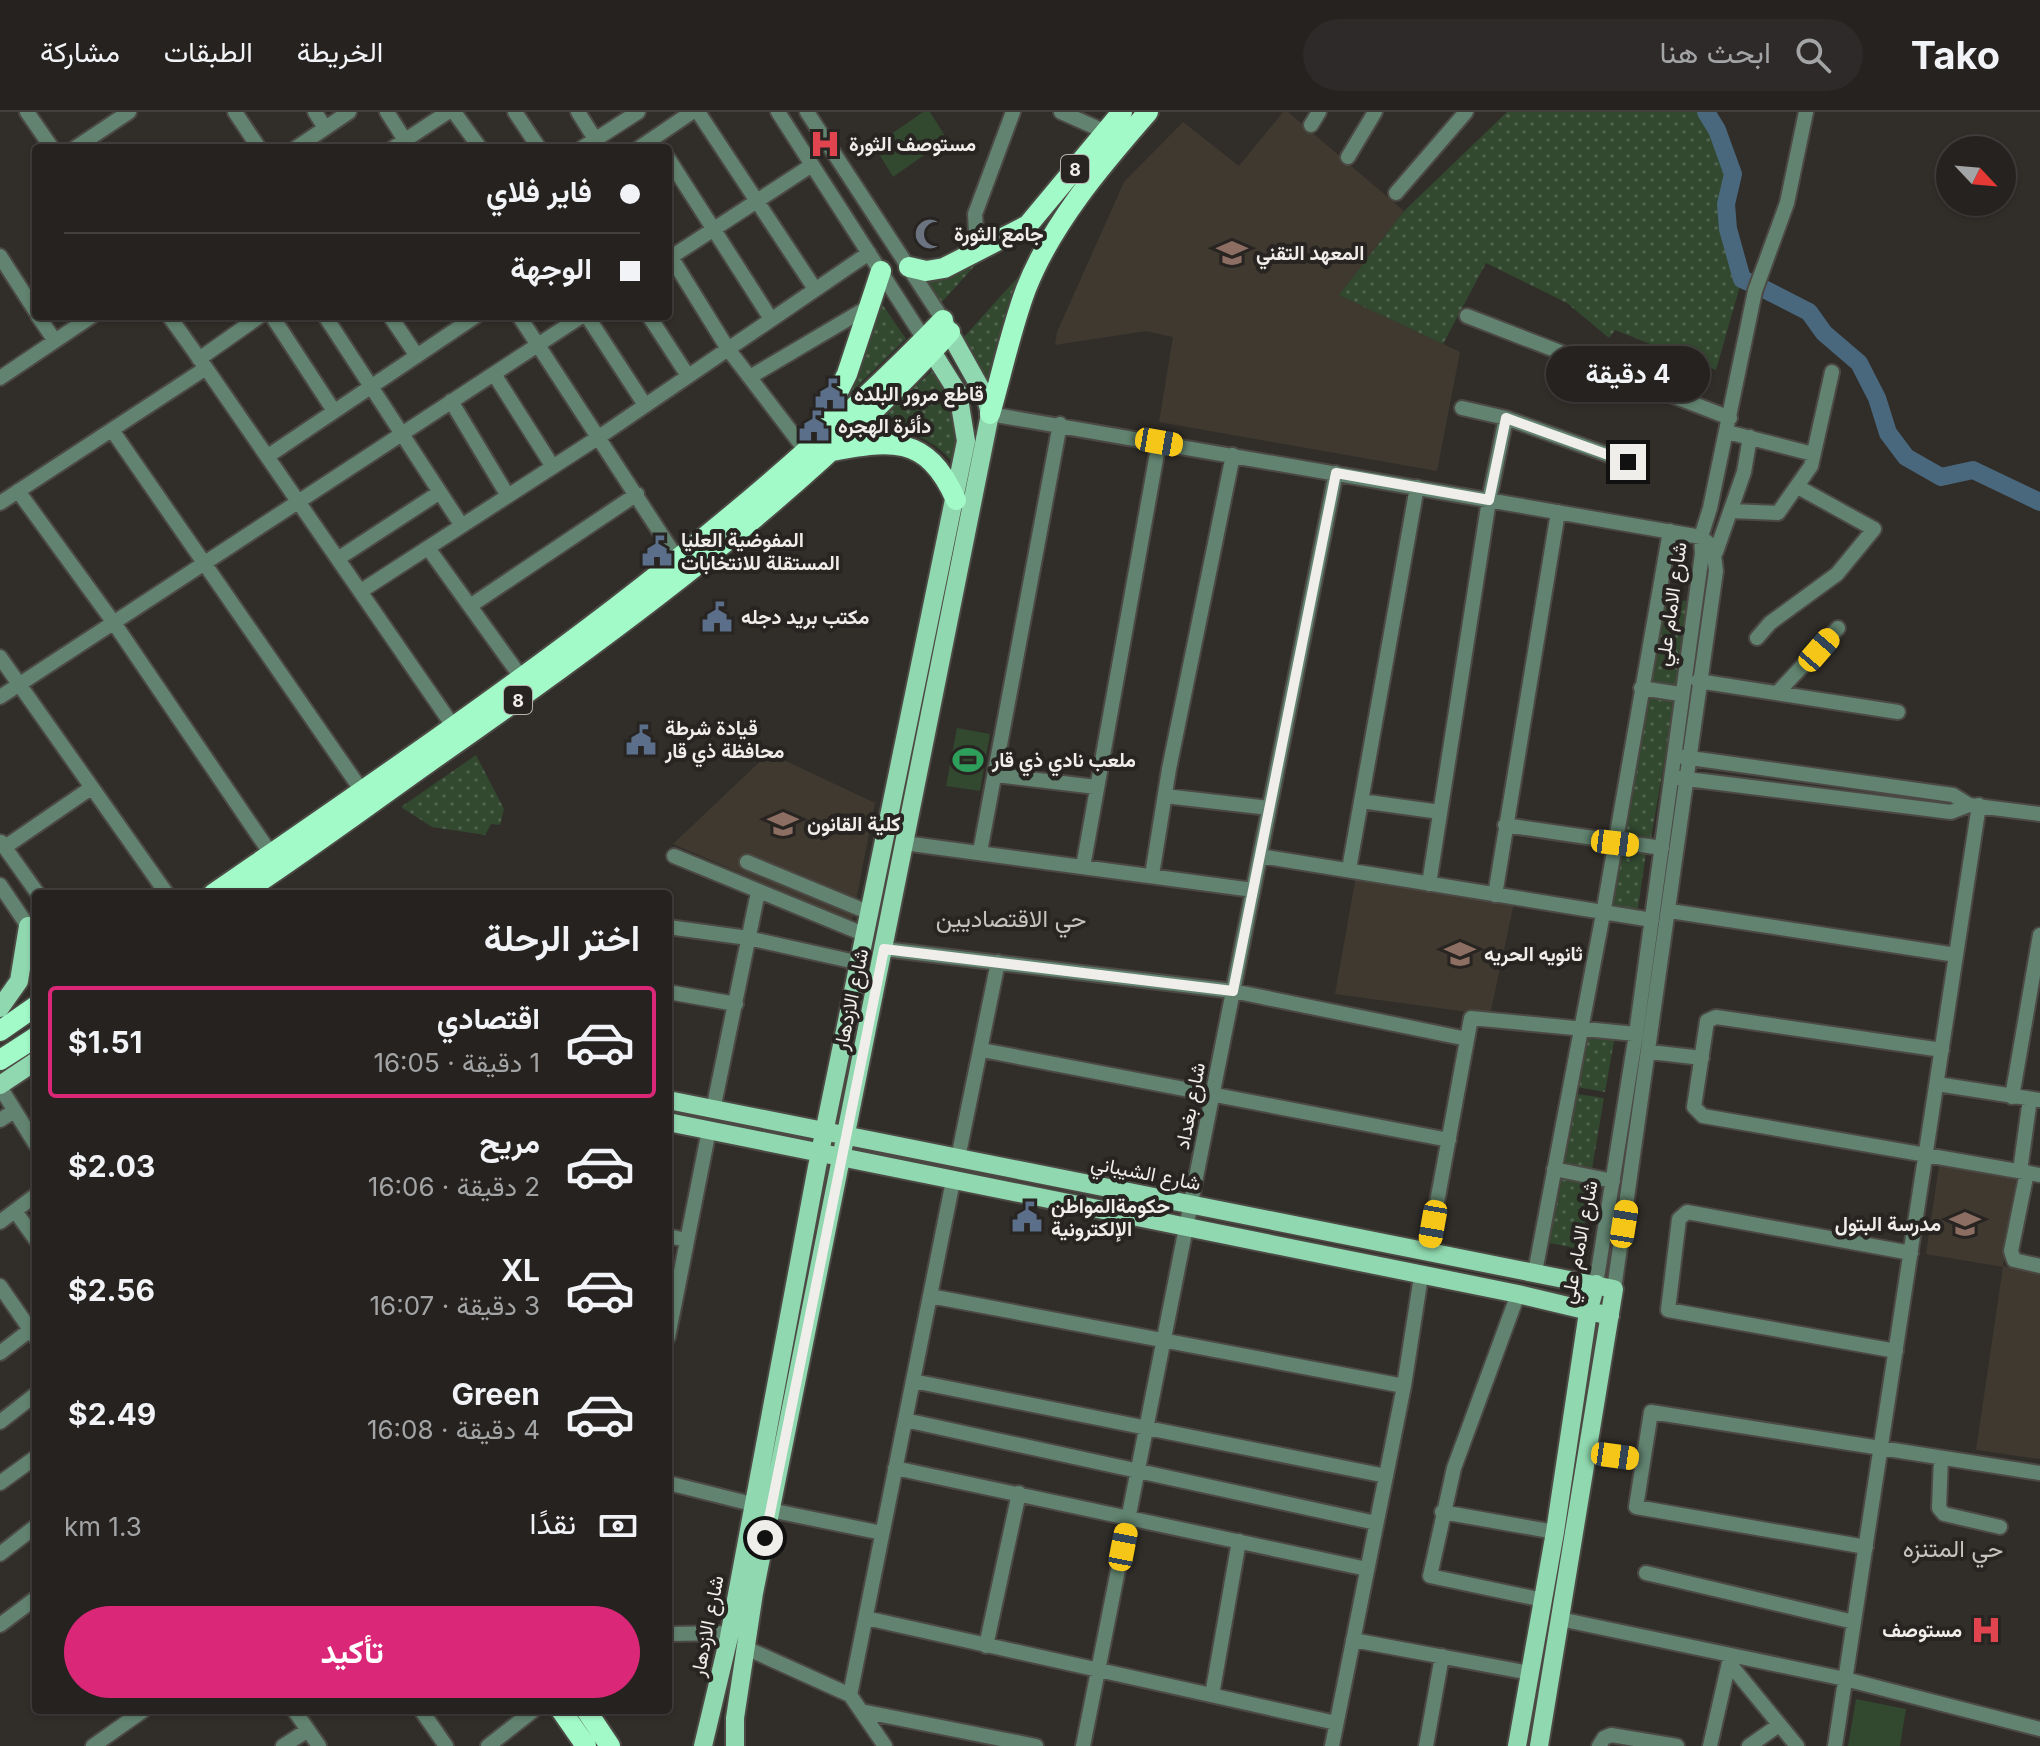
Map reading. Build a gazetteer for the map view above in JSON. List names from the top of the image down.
{
  "streets": {
    "highway": ["8"],
    "main road": ["شارع الامام علي", "شارع الازدهار", "شارع الشيباني"],
    "street": ["شارع بغداد"]
  },
  "crossings": [
    ["8", "شارع الازدهار"],
    ["شارع الامام علي", "شارع الشيباني"],
    ["شارع الازدهار", "شارع الشيباني"],
    ["شارع بغداد", "شارع الشيباني"]
  ],
  "districts": ["حي الاقتصاديين", "حي المتنزه"],
  "places": {
    "hospital": ["مستوصف الثورة", "مستوصف"],
    "mosque": ["جامع الثورة"],
    "school or university": [
      "المعهد التقني",
      "كلية القانون",
      "ثانويه الحريه",
      "مدرسة البتول"
    ],
    "public building": [
      "قاطع مرور البلده",
      "دأئرة الهجره",
      "المفوضية العليا المستقلة للانتخابات",
      "مكتب بريد دجله",
      "قيادة شرطة محافظة ذي قار",
      "حكومةالمواطن الإلكترونية"
    ],
    "sports": ["ملعب نادي ذي قار"]
  },
  "north": "bottom right",
  "page": {
    "header": "Tako",
    "search": "ابحث هنا",
    "nav": ["الخريطة", "الطبقات", "مشاركة"],
    "banner": ["فاير فلاي", "الوجهة"],
    "bubble": "4 دقيقة",
    "heading": "اختر الرحلة",
    "list": [
      {
        "name": "اقتصادي",
        "note": "1 دقيقة · 16:05",
        "value": "$1.51"
      },
      {
        "name": "مريح",
        "note": "2 دقيقة · 16:06",
        "value": "$2.03"
      },
      {
        "name": "XL",
        "note": "3 دقيقة · 16:07",
        "value": "$2.56"
      },
      {
        "name": "Green",
        "note": "4 دقيقة · 16:08",
        "value": "$2.49"
      }
    ],
    "pay": ["نقدًا", "1.3 km"],
    "buttons": "تأكيد"
  }
}
